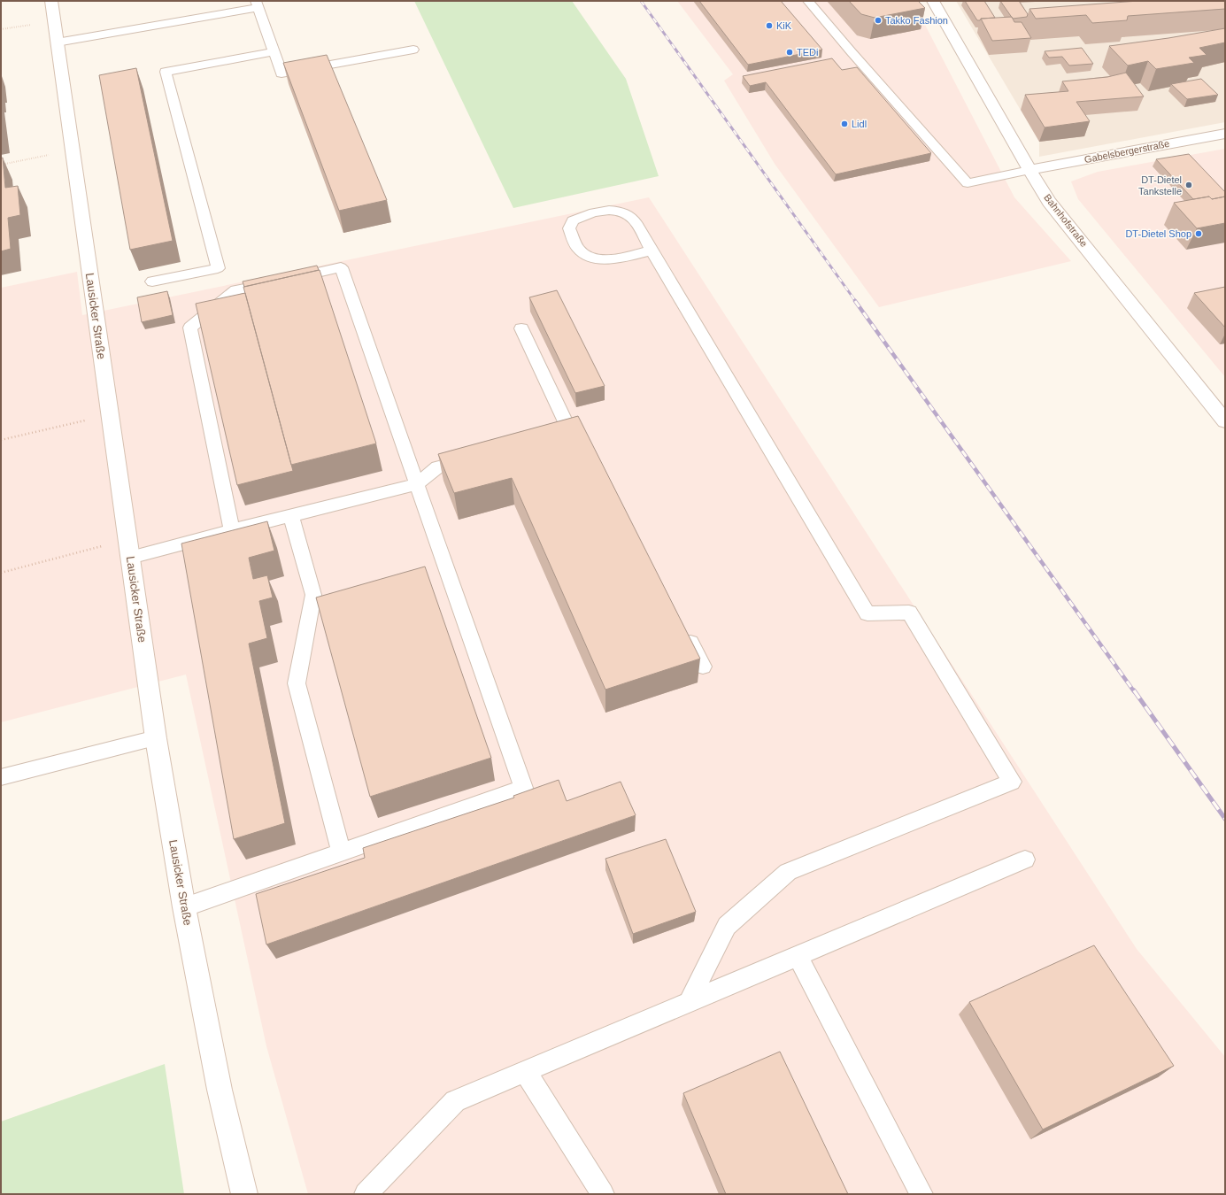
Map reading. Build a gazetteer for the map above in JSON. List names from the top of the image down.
{
  "streets": {
    "main road": ["Gabelsbergerstraße", "Bahnhofstraße", "Lausicker Straße"]
  },
  "crossings": [
    ["Gabelsbergerstraße", "Bahnhofstraße"]
  ],
  "places": [
    "Takko Fashion",
    "KiK",
    "TEDi",
    "Lidl",
    "DT-Dietel Tankstelle",
    "DT-Dietel Shop"
  ]
}
